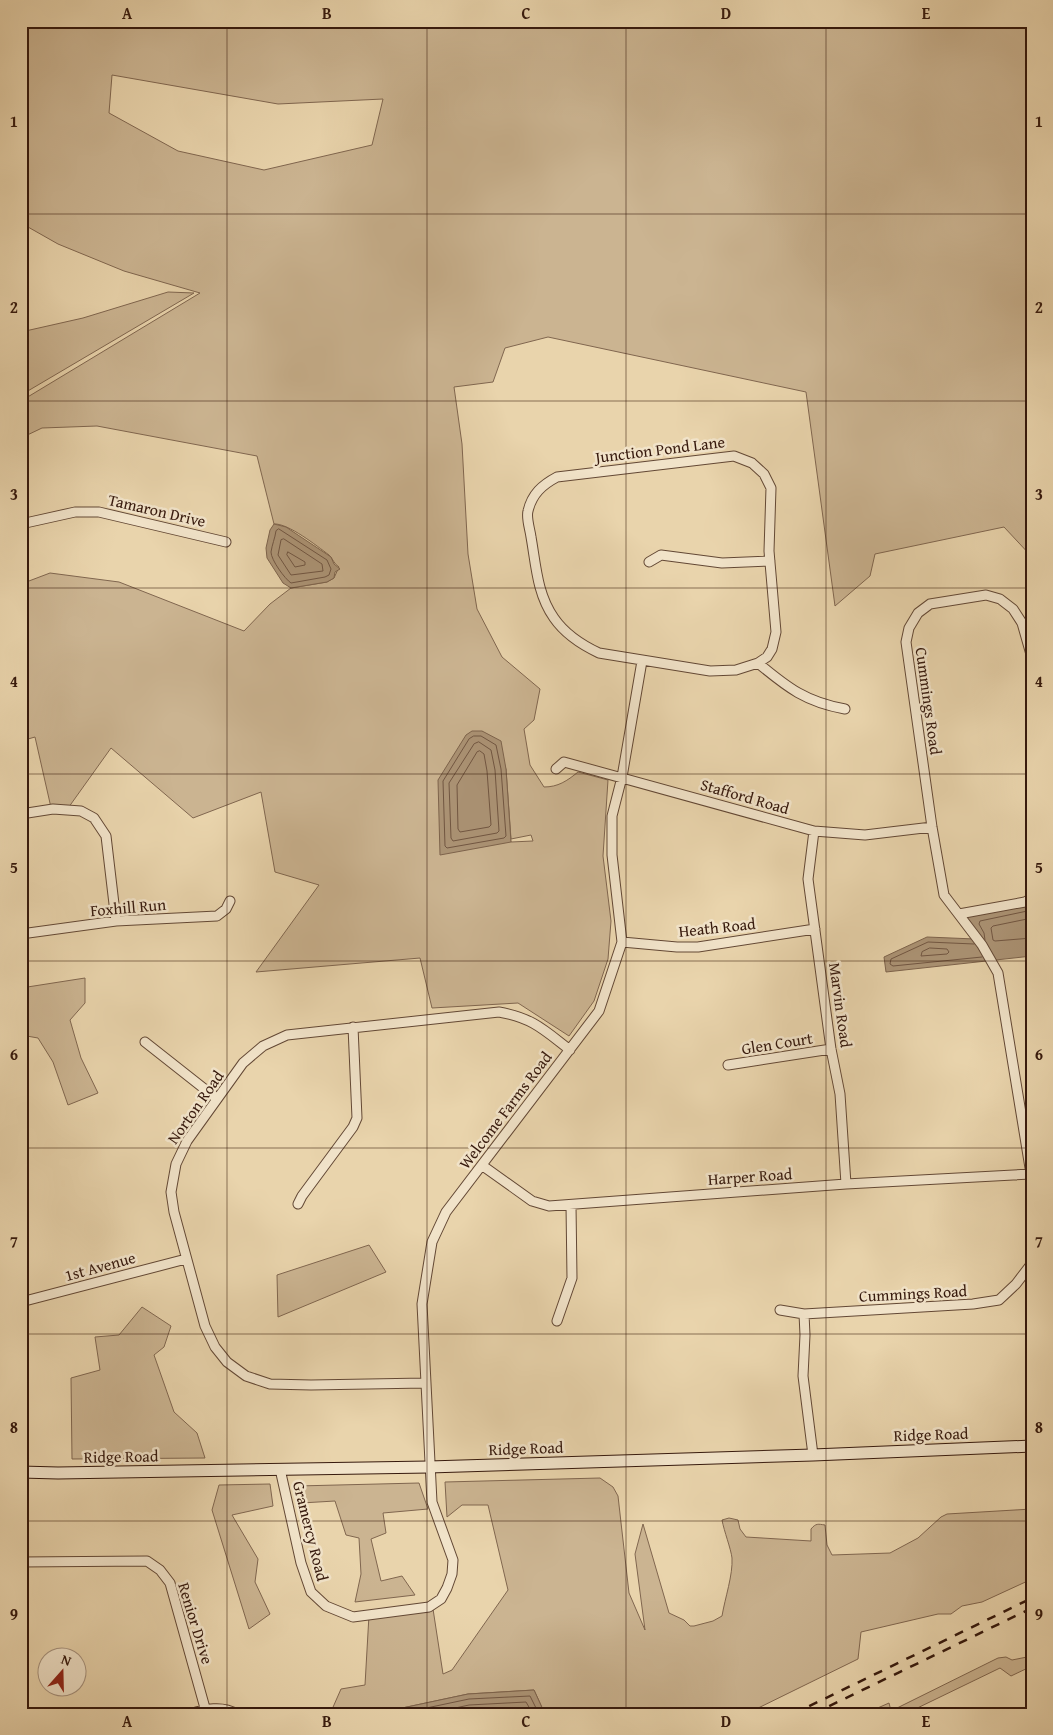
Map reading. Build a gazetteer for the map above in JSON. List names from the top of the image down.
{
  "streets": {
    "street": [
      "Junction Pond Lane",
      "Tamaron Drive",
      "Cummings Road",
      "Stafford Road",
      "Foxhill Run",
      "Heath Road",
      "Marvin Road",
      "Glen Court",
      "Norton Road",
      "Welcome Farms Road",
      "Harper Road",
      "1st Avenue",
      "Ridge Road",
      "Gramercy Road",
      "Renior Drive"
    ]
  },
  "crossings": [
    ["Cummings Road", "Stafford Road"],
    ["Cummings Road", "Harper Road"],
    ["Stafford Road", "Marvin Road"],
    ["Stafford Road", "Welcome Farms Road"],
    ["Heath Road", "Marvin Road"],
    ["Heath Road", "Welcome Farms Road"],
    ["Marvin Road", "Glen Court"],
    ["Marvin Road", "Harper Road"],
    ["Norton Road", "Welcome Farms Road"],
    ["Norton Road", "1st Avenue"],
    ["Welcome Farms Road", "Harper Road"],
    ["Welcome Farms Road", "Ridge Road"],
    ["Welcome Farms Road", "Gramercy Road"],
    ["Ridge Road", "Gramercy Road"]
  ],
  "north": "top",
  "grid": {
    "columns": [
      "A",
      "B",
      "C",
      "D",
      "E"
    ],
    "rows": [
      "1",
      "2",
      "3",
      "4",
      "5",
      "6",
      "7",
      "8",
      "9"
    ]
  }
}
